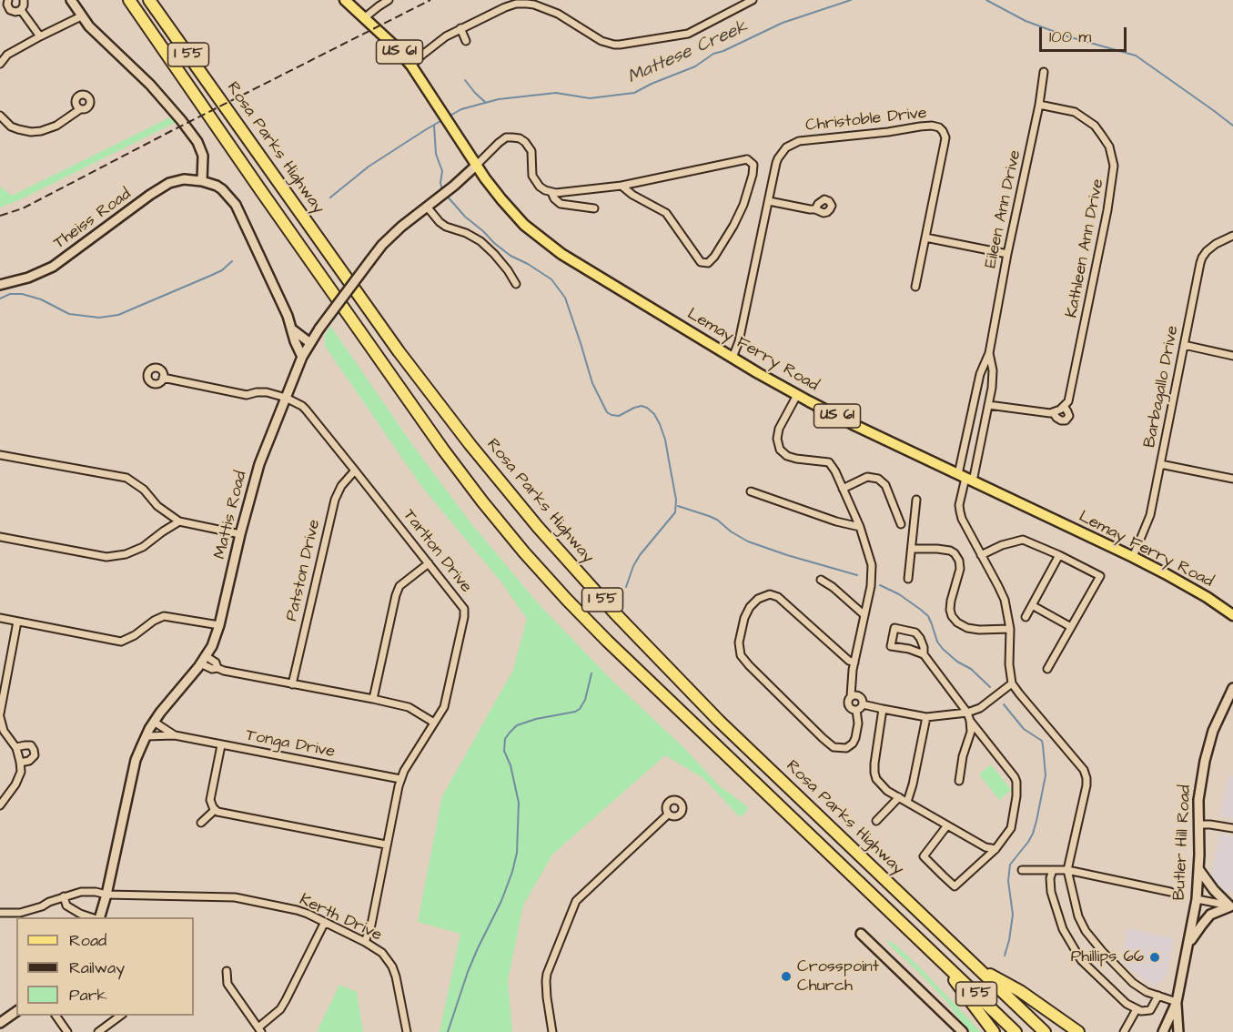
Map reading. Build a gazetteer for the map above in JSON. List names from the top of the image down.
{
  "streets": {
    "highway": ["I 55", "Rosa Parks Highway"],
    "main road": [
      "US 61",
      "Theiss Road",
      "Lemay Ferry Road",
      "Mattis Road",
      "Butler Hill Road"
    ],
    "street": [
      "Christoble Drive",
      "Eileen Ann Drive",
      "Kathleen Ann Drive",
      "Barbagallo Drive",
      "Tarlton Drive",
      "Patston Drive",
      "Tonga Drive",
      "Kerth Drive"
    ]
  },
  "crossings": [
    ["Christoble Drive", "Lemay Ferry Road"],
    ["Eileen Ann Drive", "Kathleen Ann Drive"],
    ["Eileen Ann Drive", "Lemay Ferry Road"],
    ["Lemay Ferry Road", "Barbagallo Drive"],
    ["Lemay Ferry Road", "Mattis Road"],
    ["Mattis Road", "Tarlton Drive"],
    ["Mattis Road", "Tonga Drive"],
    ["Mattis Road", "Kerth Drive"],
    ["Tarlton Drive", "Patston Drive"],
    ["Tarlton Drive", "Tonga Drive"],
    ["Tarlton Drive", "Kerth Drive"]
  ],
  "water": ["Mattese Creek"],
  "places": ["Phillips 66", "Crosspoint Church"],
  "legend": ["Road", "Railway", "Park"],
  "scale_bar": "100 m"
}
